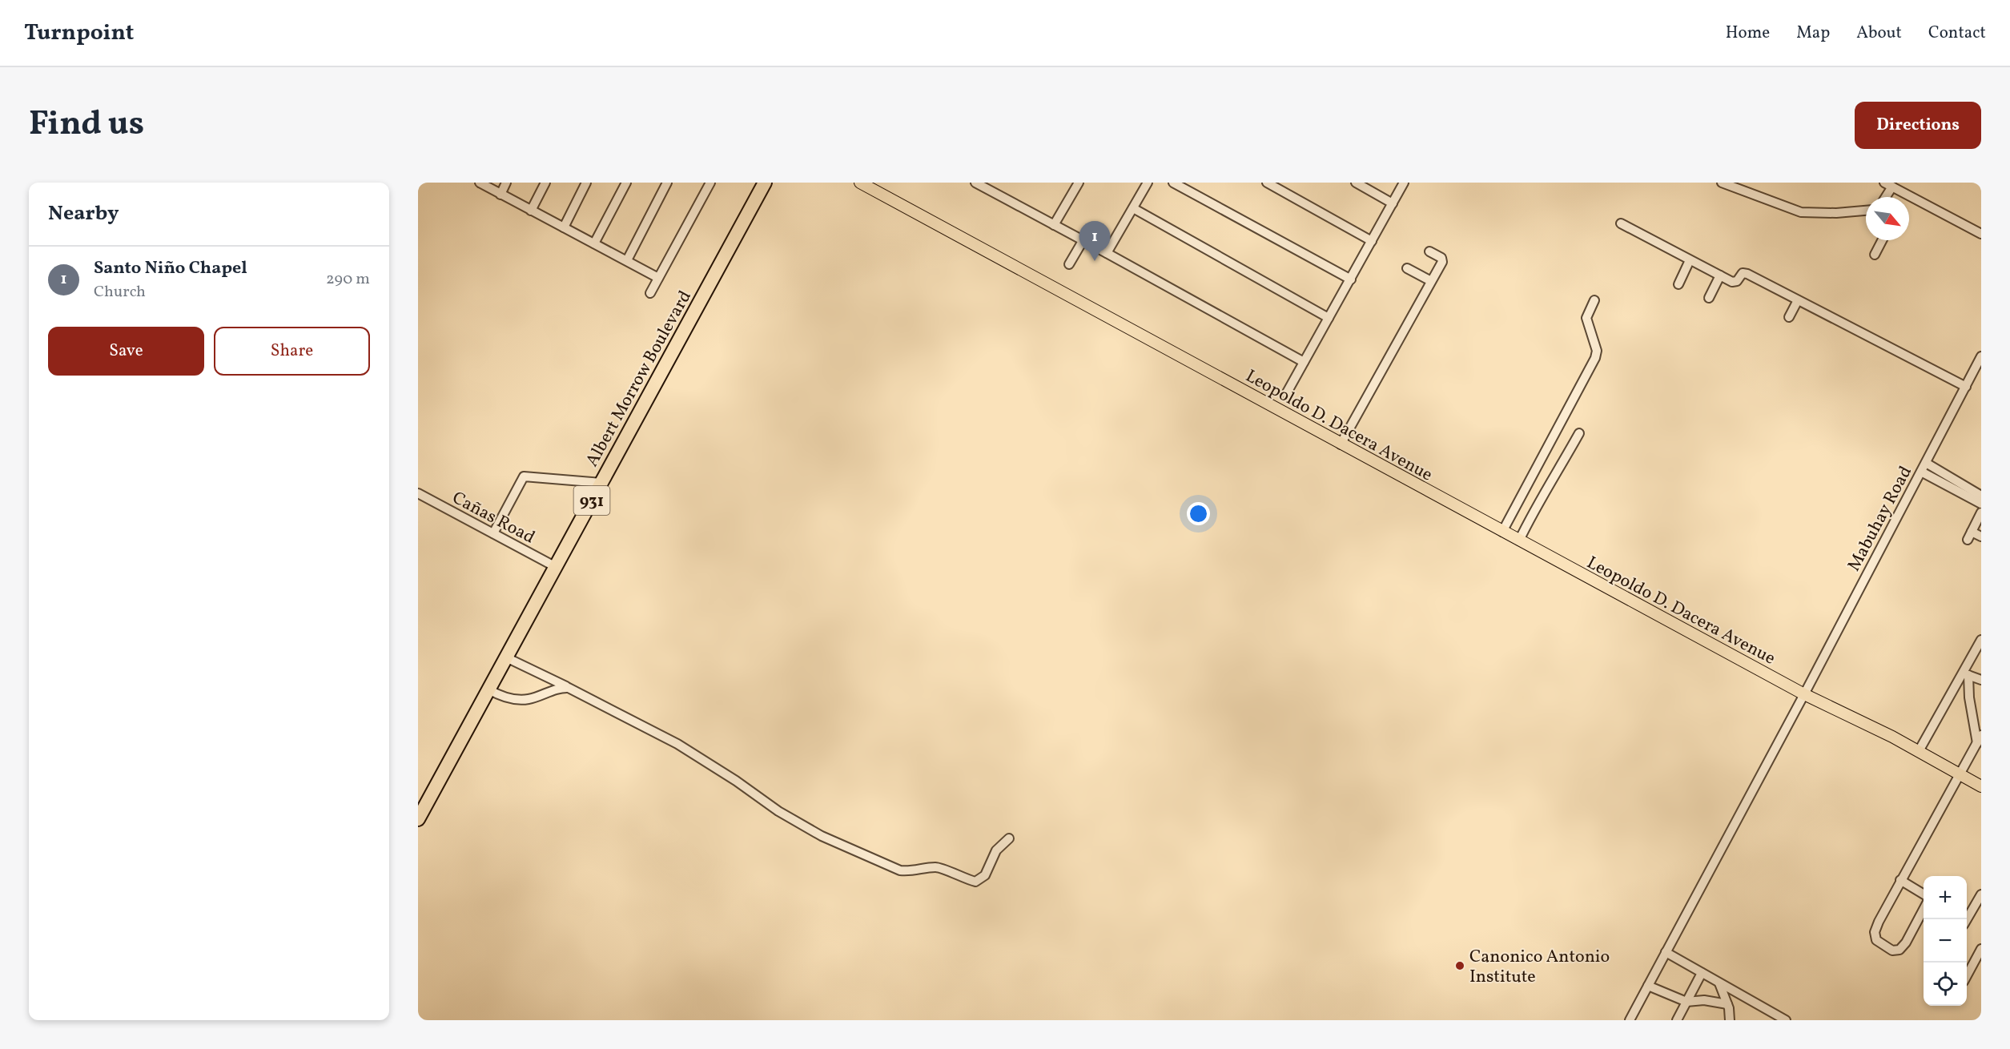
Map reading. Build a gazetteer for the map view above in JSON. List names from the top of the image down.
{
  "streets": {
    "highway": ["Albert Morrow Boulevard", "931"],
    "main road": ["Leopoldo D. Dacera Avenue"],
    "street": ["Cañas Road", "Mabuhay Road"]
  },
  "crossings": [
    ["Albert Morrow Boulevard", "Cañas Road"],
    ["Leopoldo D. Dacera Avenue", "Mabuhay Road"]
  ],
  "places": ["Canonico Antonio Institute"],
  "north": "bottom right",
  "page": {
    "header": "Turnpoint",
    "nav": [
      "Home",
      "Map",
      "About",
      "Contact"
    ],
    "title": "Find us",
    "buttons": [
      "Directions",
      ["Save", "Share"]
    ],
    "heading": "Nearby",
    "pins": "1",
    "list": [
      {
        "mark": "1",
        "name": "Santo Niño Chapel",
        "note": "Church",
        "value": "290 m"
      }
    ],
    "map_buttons": ["+", "−"]
  }
}
